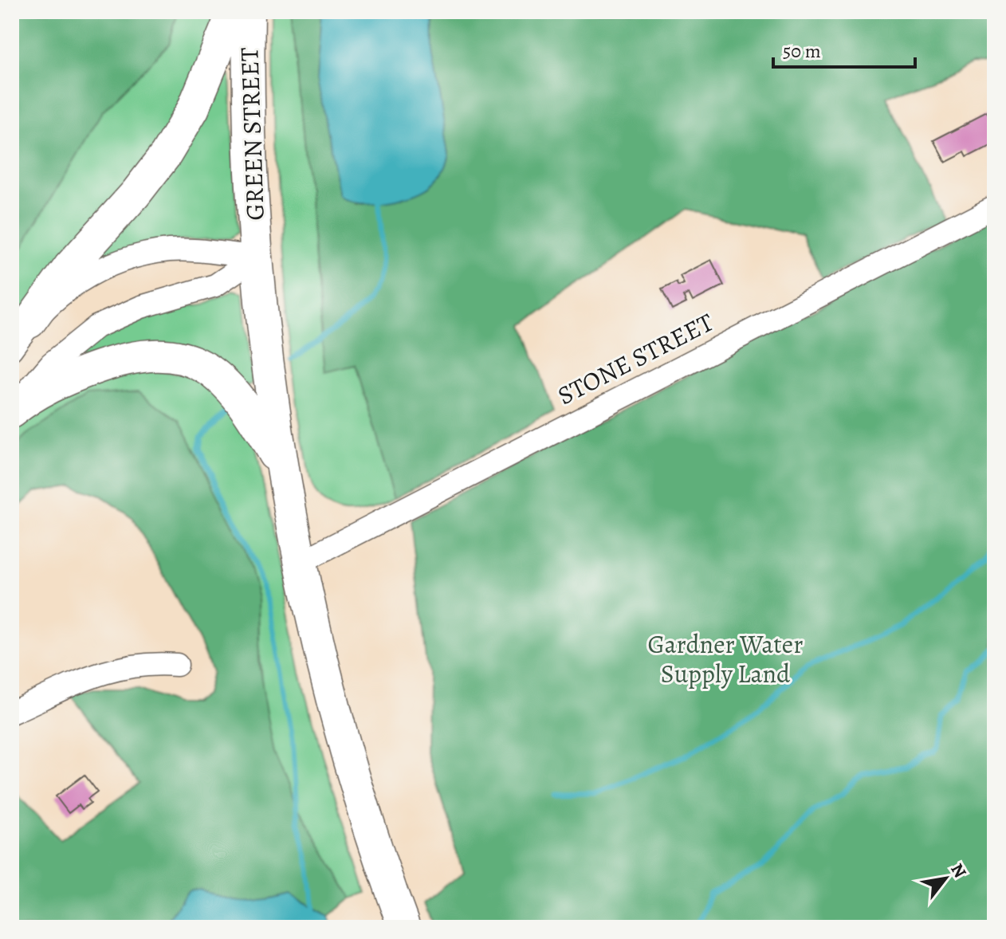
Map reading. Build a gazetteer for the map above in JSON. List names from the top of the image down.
{
  "streets": {
    "highway": ["GREEN STREET"],
    "street": ["STONE STREET"]
  },
  "parks": ["Gardner Water Supply Land"],
  "scale_bar": "50 m",
  "north": "top right"
}
